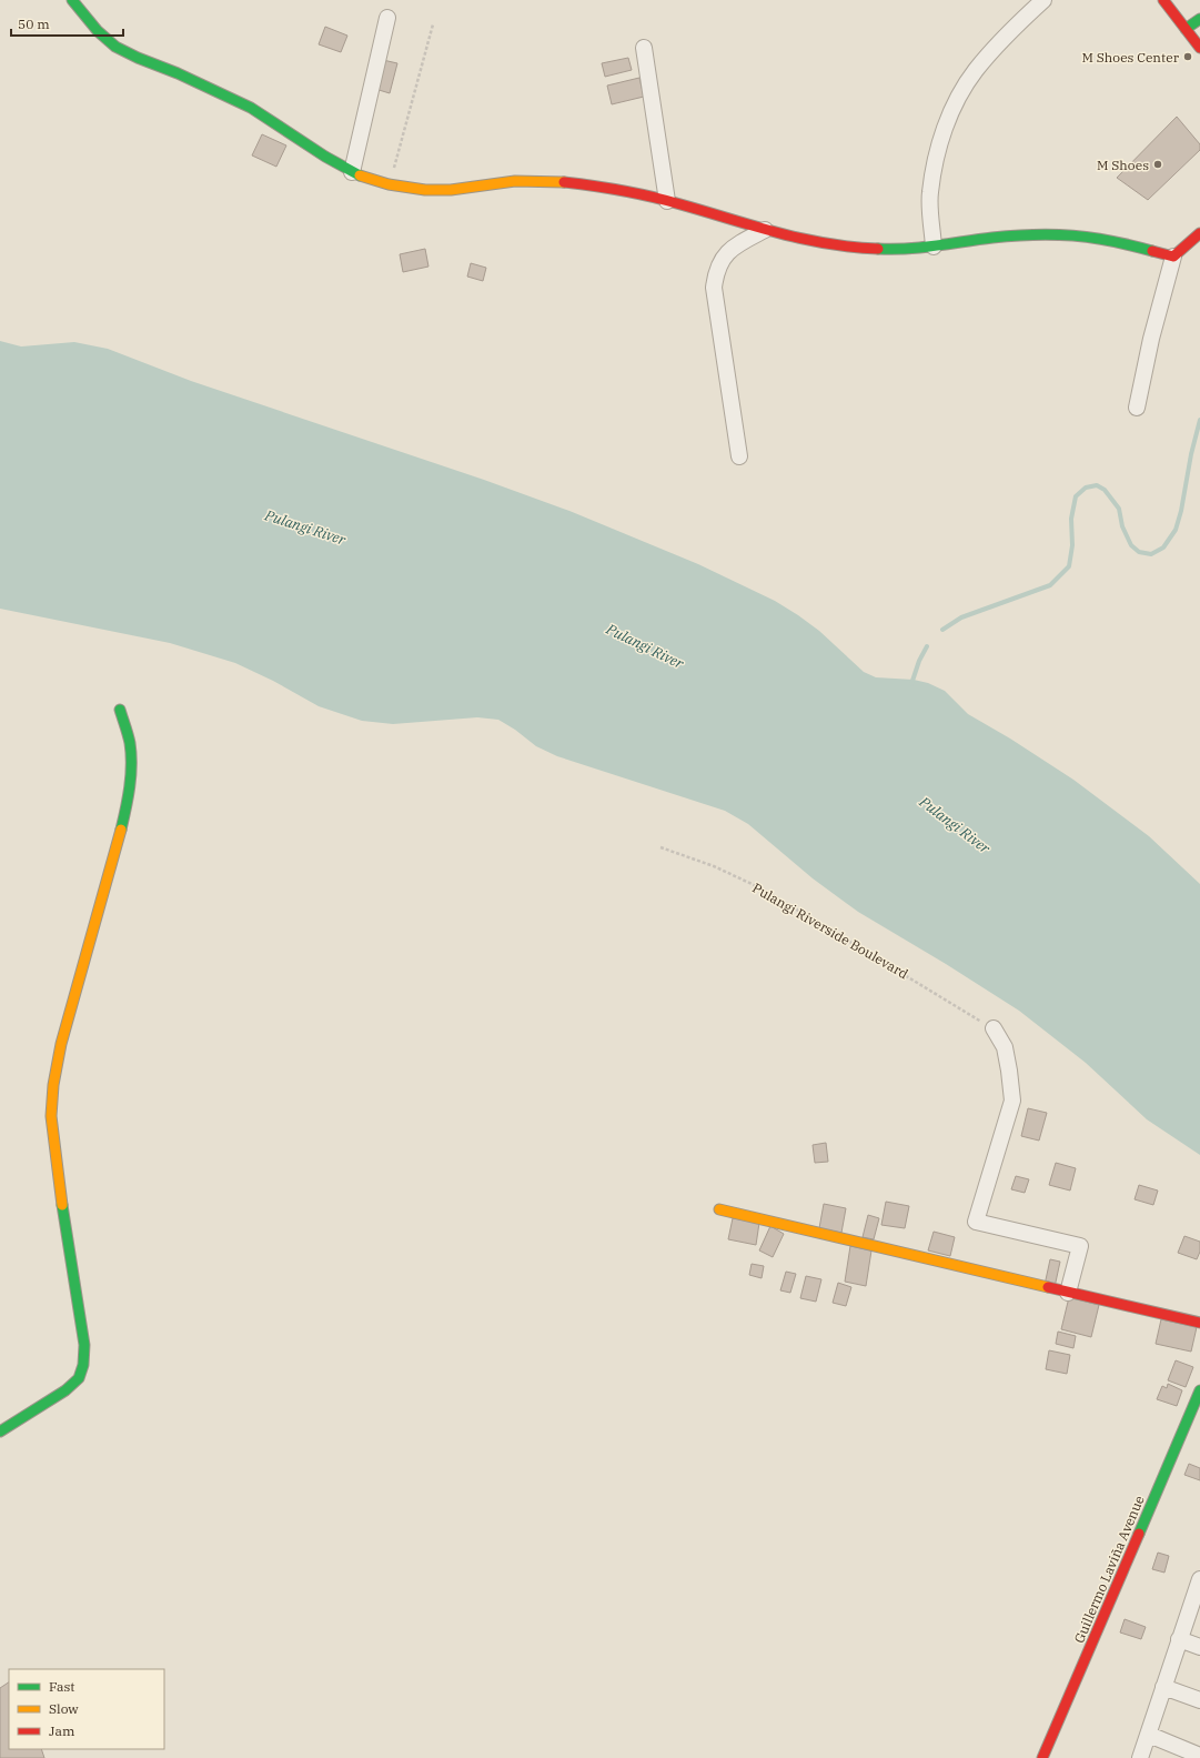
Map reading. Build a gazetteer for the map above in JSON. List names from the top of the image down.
{
  "streets": {
    "main road": ["Guillermo Laviña Avenue"],
    "path": ["Pulangi Riverside Boulevard"]
  },
  "water": ["Pulangi River"],
  "places": ["M Shoes Center", "M Shoes"],
  "legend": ["Fast", "Slow", "Jam"],
  "scale_bar": "50 m"
}
